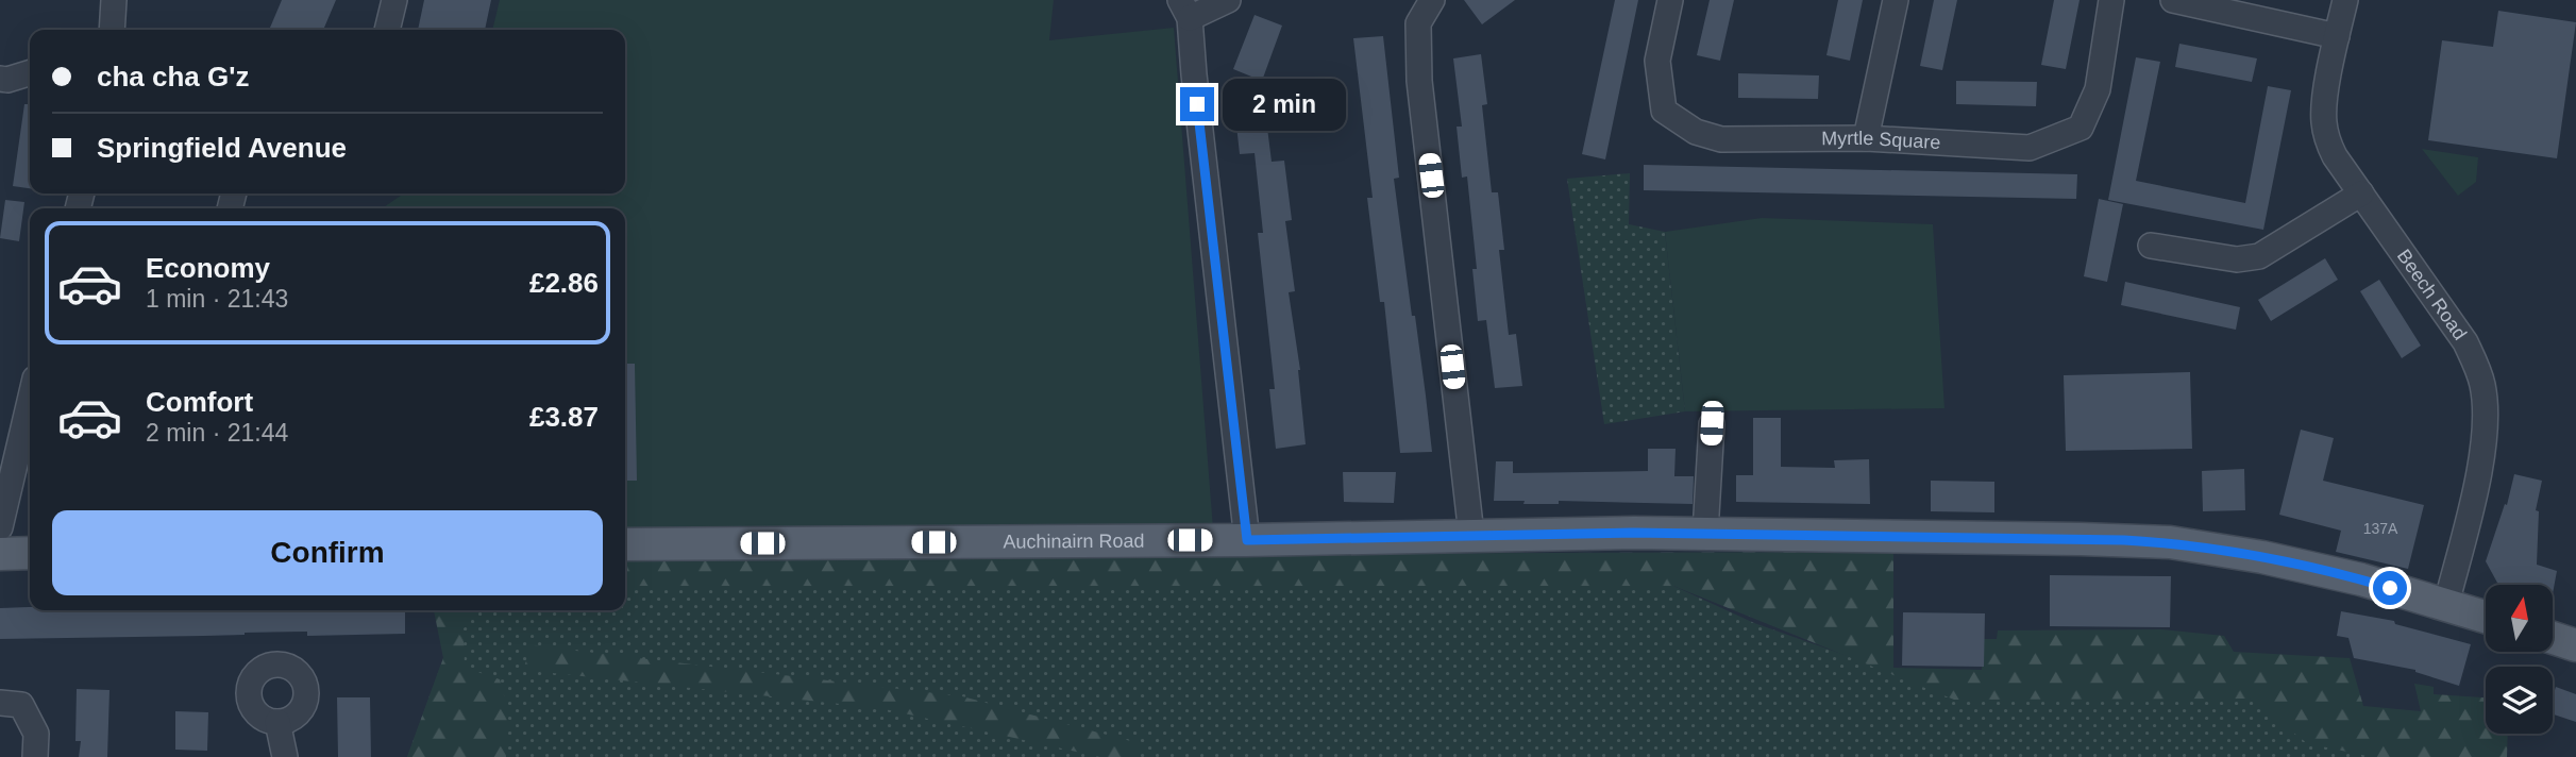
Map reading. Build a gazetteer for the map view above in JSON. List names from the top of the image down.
{
  "streets": {
    "main road": ["Auchinairn Road"],
    "street": ["Myrtle Square", "Beech Road"]
  },
  "crossings": [
    ["Beech Road", "Auchinairn Road"]
  ],
  "house_numbers": ["137A"],
  "north": "top",
  "page": {
    "banner": ["cha cha G'z", "Springfield Avenue"],
    "bubble": "2 min",
    "list": [
      {
        "name": "Economy",
        "note": "1 min · 21:43",
        "value": "£2.86"
      },
      {
        "name": "Comfort",
        "note": "2 min · 21:44",
        "value": "£3.87"
      }
    ],
    "buttons": "Confirm"
  }
}
